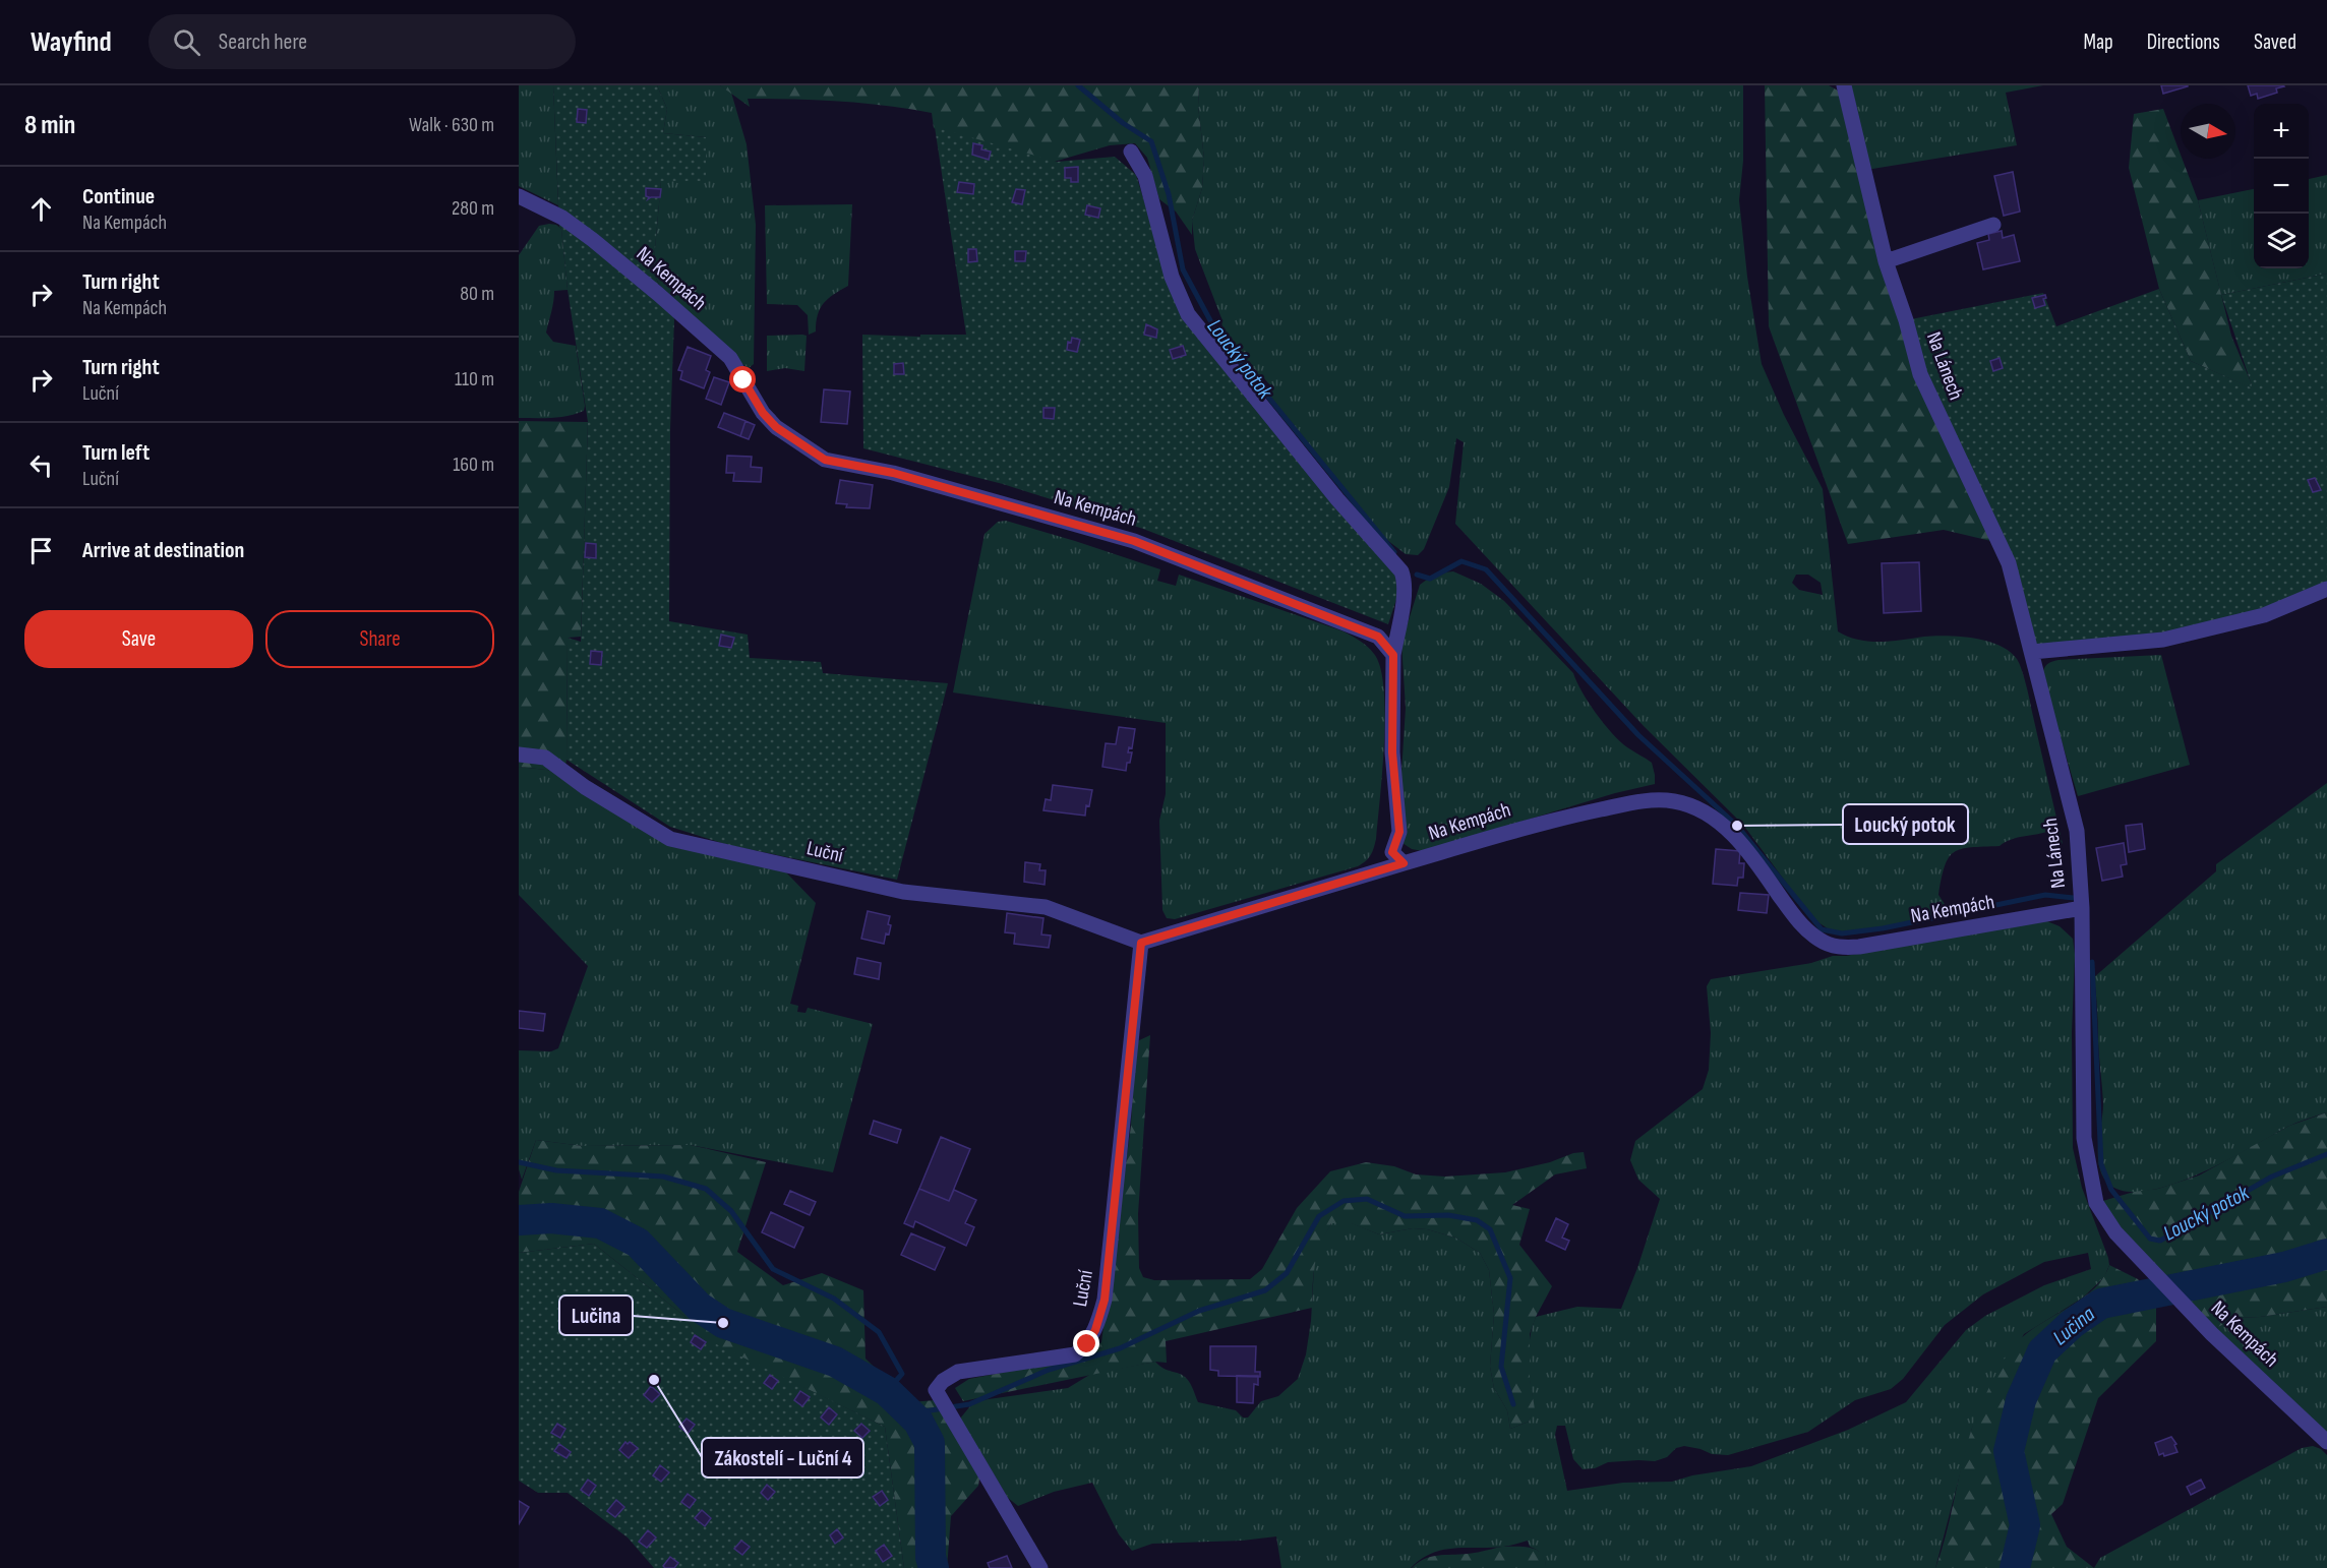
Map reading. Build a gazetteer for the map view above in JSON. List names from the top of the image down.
{
  "streets": {
    "street": ["Na Kempách", "Na Lánech", "Luční"]
  },
  "crossings": [
    ["Na Kempách", "Na Lánech"]
  ],
  "water": ["Loucký potok", "Lučina"],
  "places": ["Loucký potok", "Lučina", "Zákostelí - Luční 4"],
  "north": "right",
  "page": {
    "header": "Wayfind",
    "search": "Search here",
    "nav": ["Map", "Directions", "Saved"],
    "heading": ["8 min", "Walk · 630 m"],
    "map_buttons": ["+", "−"],
    "list": [
      ["Continue", "Na Kempách", "280 m"],
      ["Turn right", "Na Kempách", "80 m"],
      ["Turn right", "Luční", "110 m"],
      ["Turn left", "Luční", "160 m"],
      "Arrive at destination"
    ],
    "buttons": ["Save", "Share"]
  }
}
